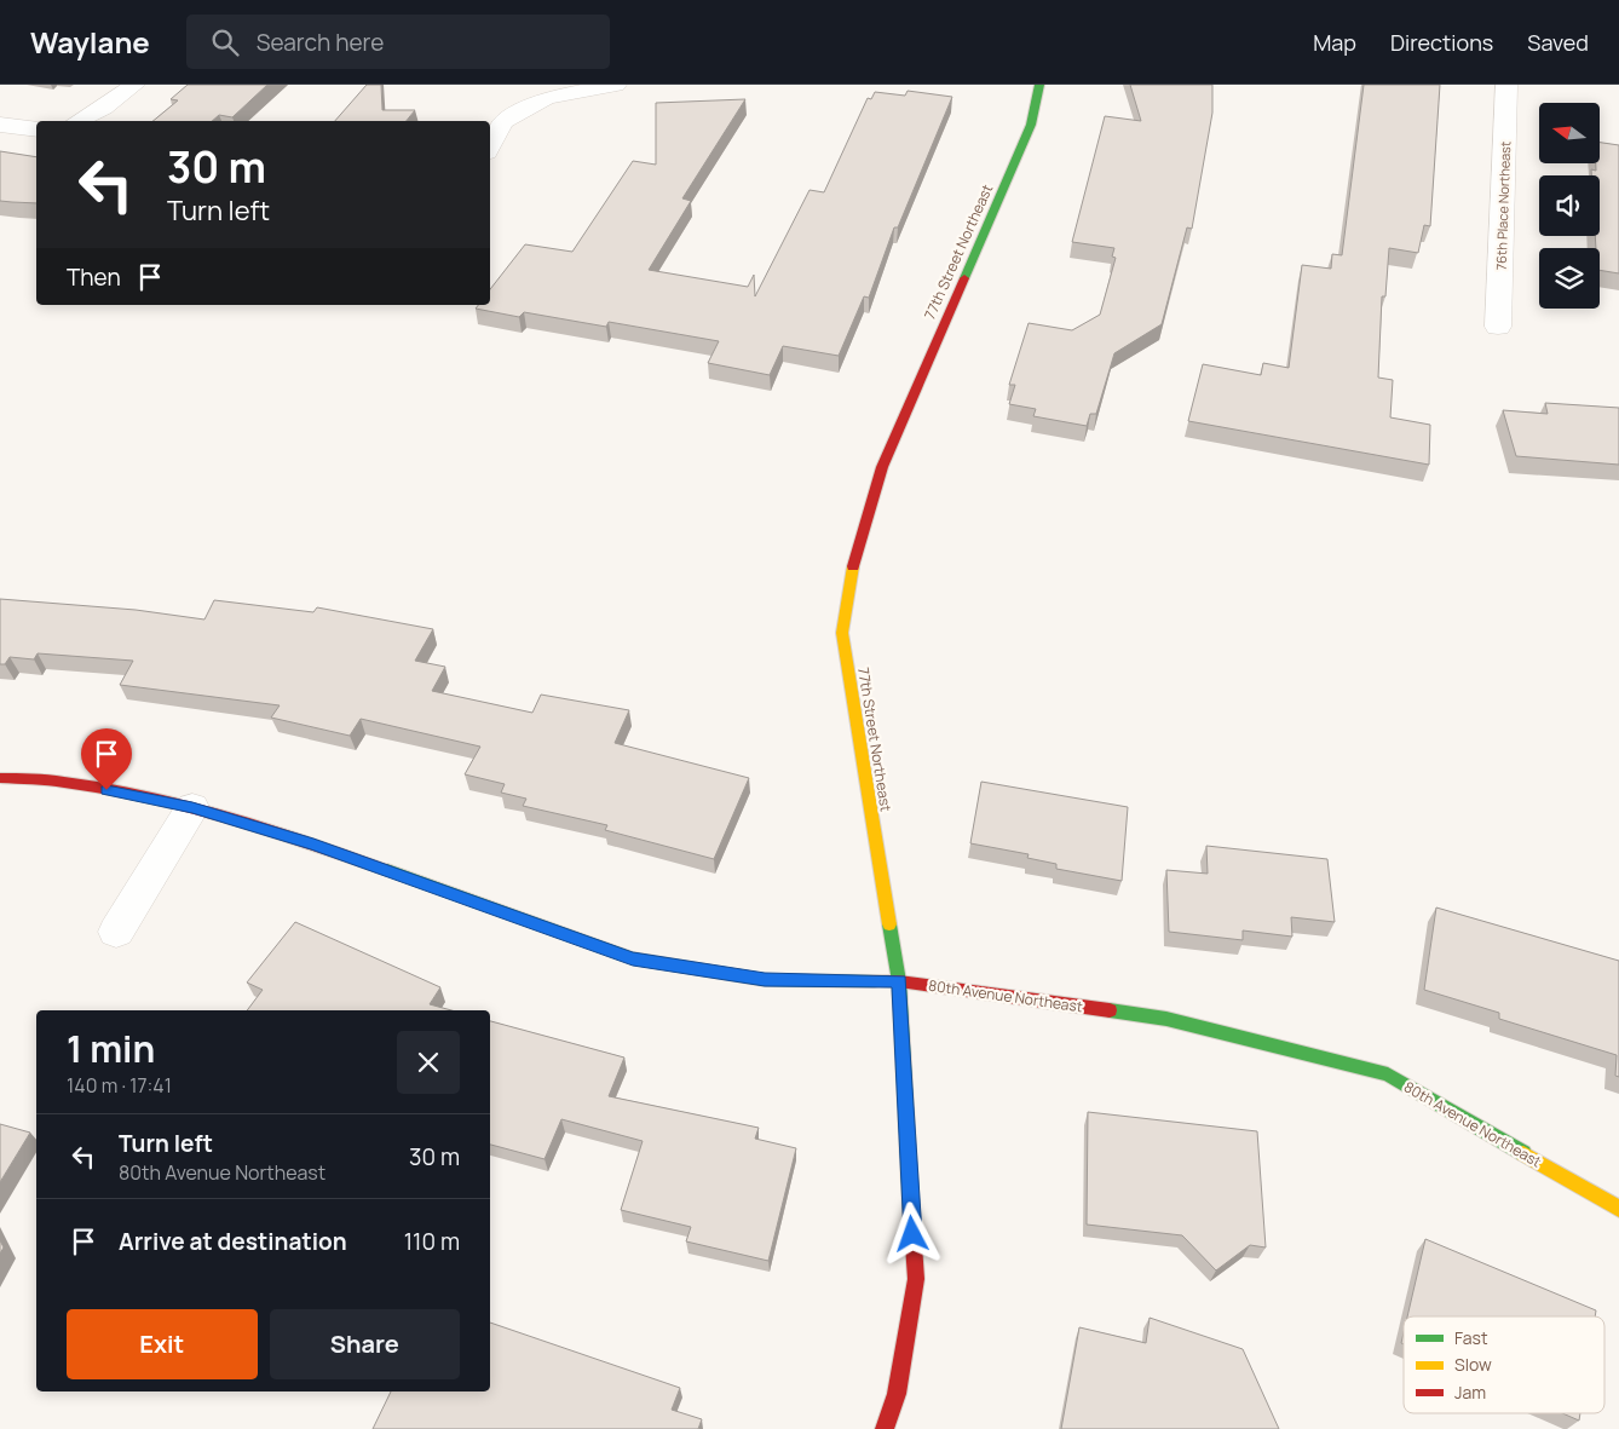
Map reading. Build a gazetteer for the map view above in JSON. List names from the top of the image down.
{
  "streets": {
    "street": ["76th Place Northeast", "77th Street Northeast", "80th Avenue Northeast"]
  },
  "crossings": [
    ["77th Street Northeast", "80th Avenue Northeast"]
  ],
  "legend": ["Fast", "Slow", "Jam"],
  "north": "left",
  "page": {
    "header": "Waylane",
    "search": "Search here",
    "nav": ["Map", "Directions", "Saved"],
    "turn": ["30 m", "Turn left"],
    "then": "Then",
    "heading": ["1 min", "140 m · 17:41"],
    "list": [
      {
        "name": "Turn left",
        "note": "80th Avenue Northeast",
        "value": "30 m"
      },
      {
        "name": "Arrive at destination",
        "value": "110 m"
      }
    ],
    "buttons": ["Exit", "Share"]
  }
}
